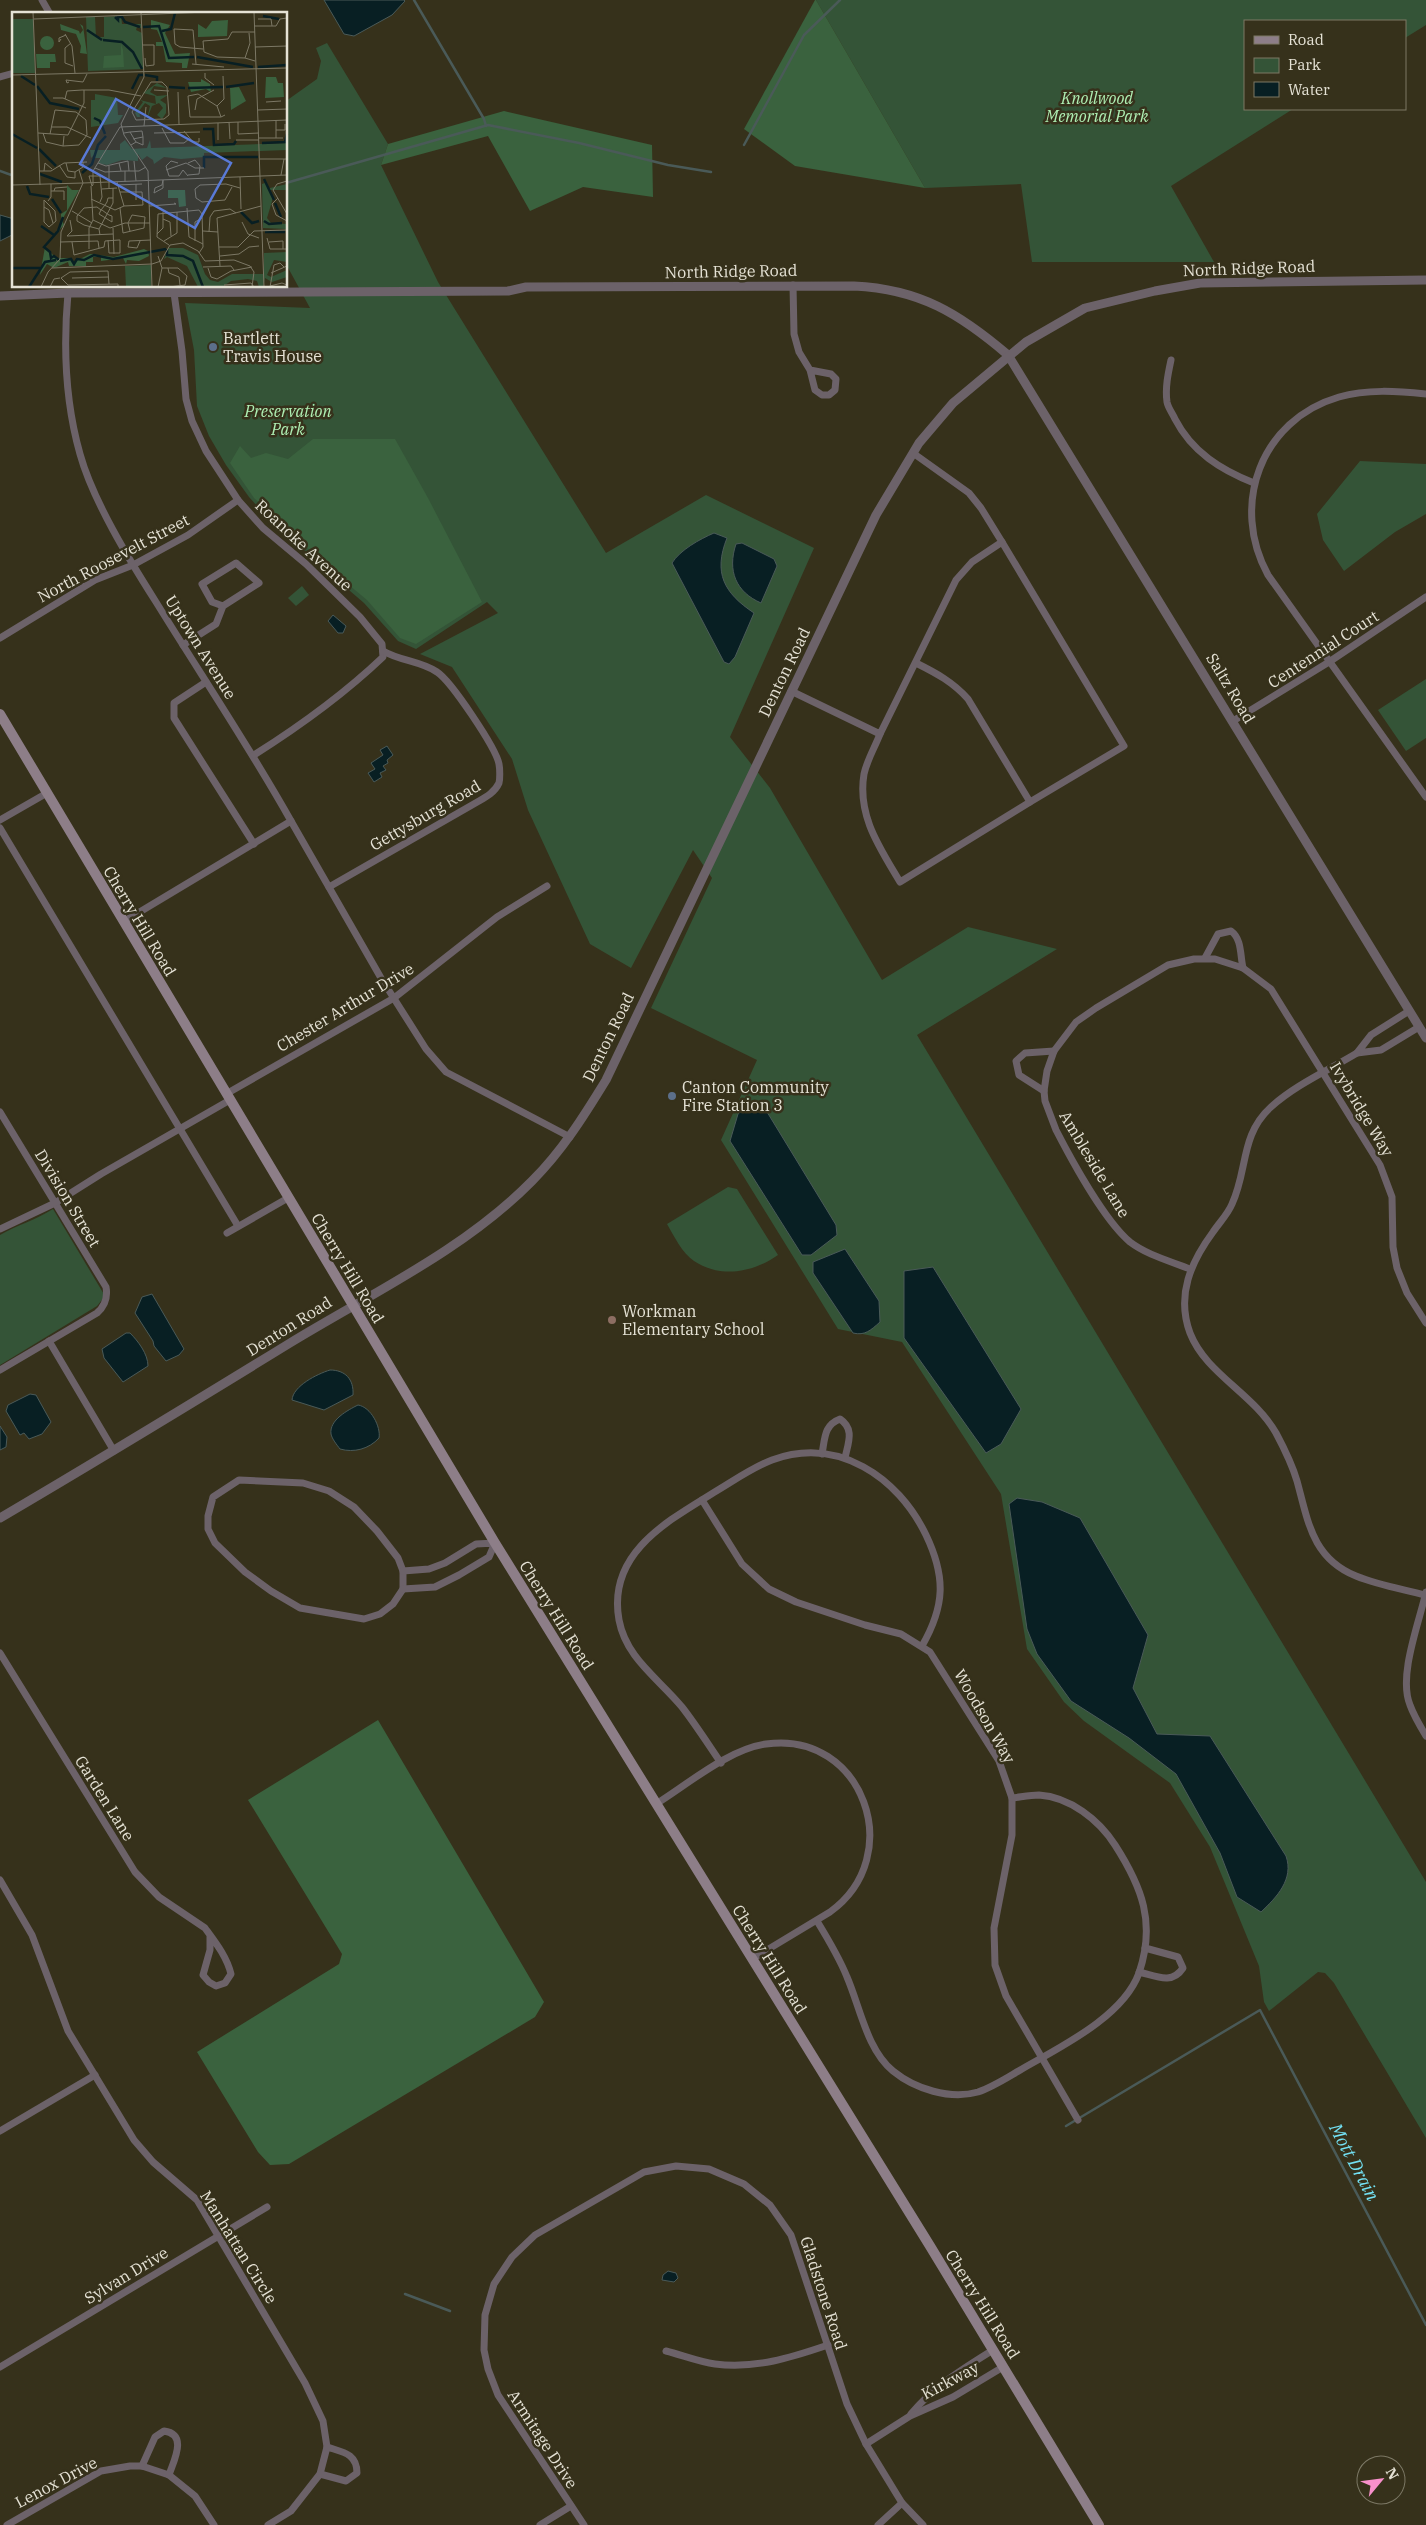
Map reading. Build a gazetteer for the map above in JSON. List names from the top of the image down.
{
  "streets": {
    "main road": ["Cherry Hill Road"],
    "street": [
      "North Ridge Road",
      "Roanoke Avenue",
      "North Roosevelt Street",
      "Uptown Avenue",
      "Centennial Court",
      "Denton Road",
      "Saltz Road",
      "Gettysburg Road",
      "Chester Arthur Drive",
      "Ivybridge Way",
      "Ambleside Lane",
      "Division Street",
      "Woodson Way",
      "Garden Lane",
      "Manhattan Circle",
      "Sylvan Drive",
      "Gladstone Road",
      "Kirkway",
      "Armitage Drive",
      "Lenox Drive"
    ]
  },
  "crossings": [
    ["North Ridge Road", "Roanoke Avenue"],
    ["North Ridge Road", "Uptown Avenue"],
    ["North Ridge Road", "Denton Road"],
    ["North Ridge Road", "Saltz Road"],
    ["Roanoke Avenue", "North Roosevelt Street"],
    ["Roanoke Avenue", "Gettysburg Road"],
    ["North Roosevelt Street", "Uptown Avenue"],
    ["Uptown Avenue", "Denton Road"],
    ["Uptown Avenue", "Gettysburg Road"],
    ["Uptown Avenue", "Chester Arthur Drive"],
    ["Centennial Court", "Saltz Road"],
    ["Denton Road", "Saltz Road"],
    ["Denton Road", "Cherry Hill Road"],
    ["Cherry Hill Road", "Chester Arthur Drive"],
    ["Cherry Hill Road", "Kirkway"],
    ["Chester Arthur Drive", "Division Street"],
    ["Manhattan Circle", "Sylvan Drive"],
    ["Gladstone Road", "Kirkway"],
    ["Gladstone Road", "Armitage Drive"]
  ],
  "water": ["Mott Drain"],
  "parks": ["Knollwood Memorial Park", "Preservation Park"],
  "places": ["Bartlett Travis House", "Canton Community Fire Station 3", "Workman Elementary School"],
  "legend": ["Road", "Park", "Water"],
  "north": "top right"
}
